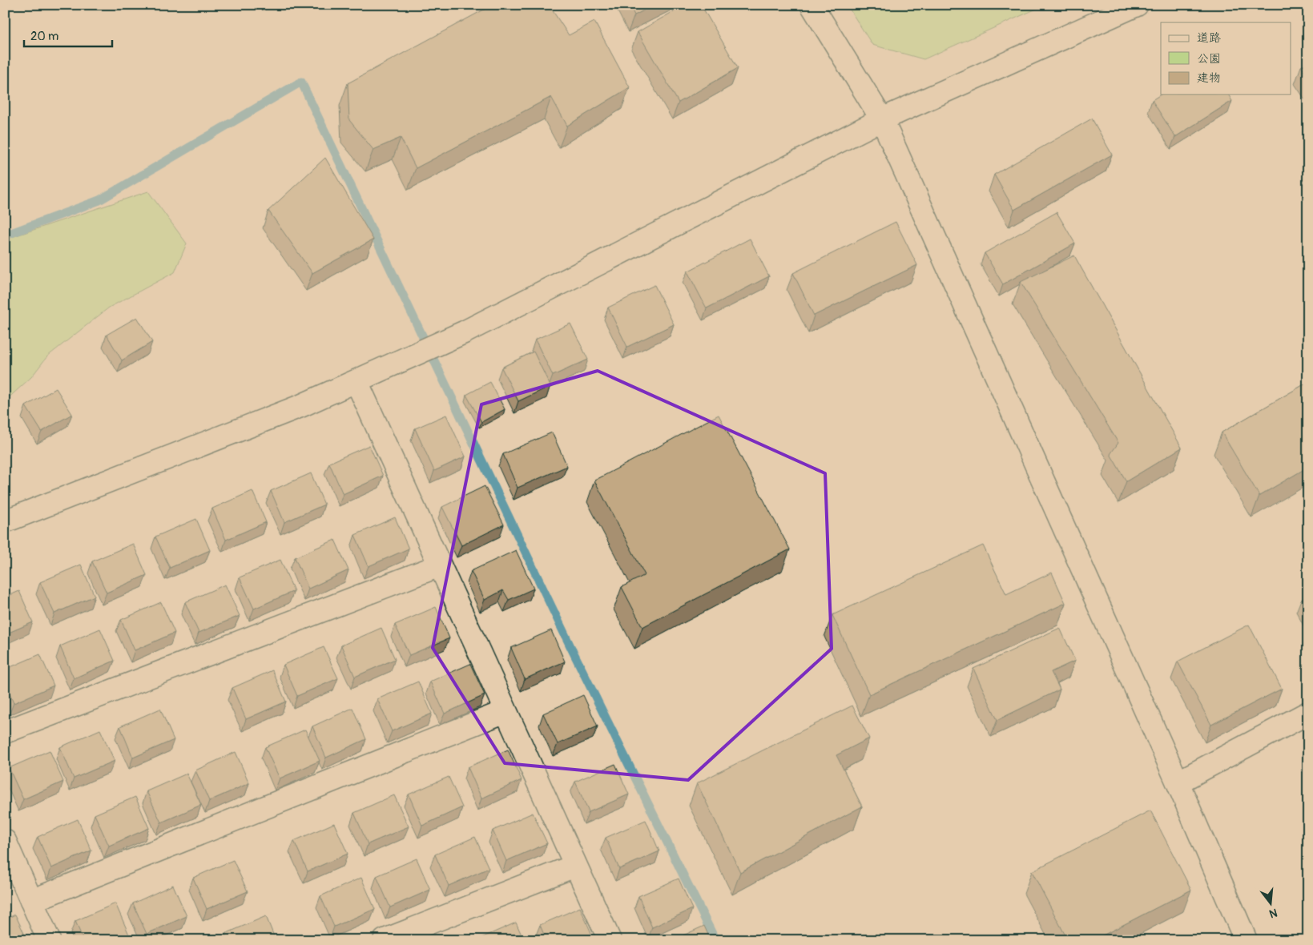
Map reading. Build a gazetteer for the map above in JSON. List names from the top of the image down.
{
  "legend": ["道路", "公園", "建物"],
  "scale_bar": "20 m",
  "north": "bottom"
}
